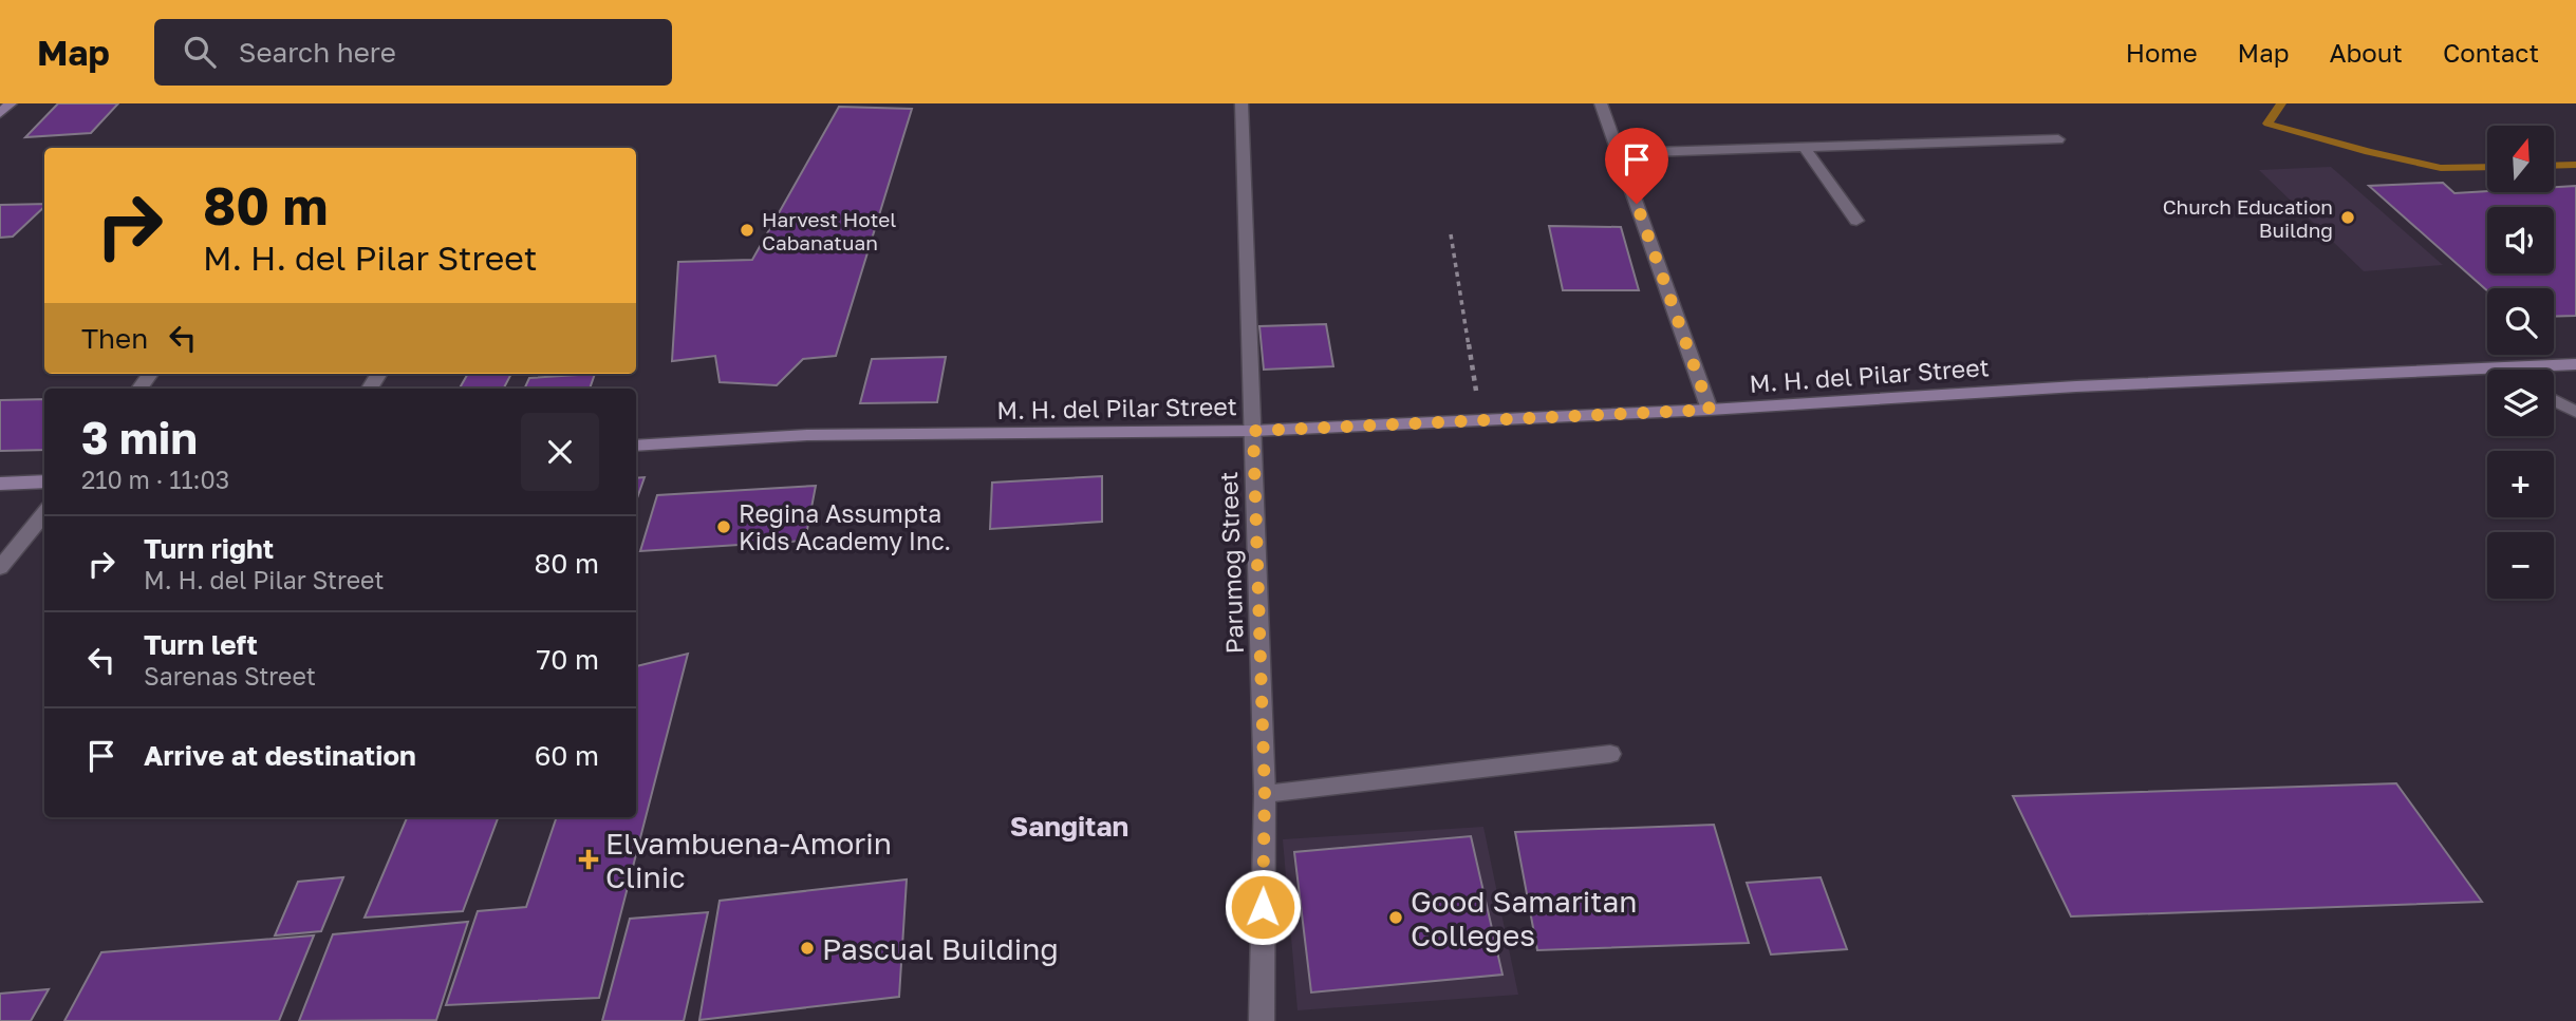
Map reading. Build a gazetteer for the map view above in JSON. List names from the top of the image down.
{
  "streets": {
    "main road": ["M. H. del Pilar Street"],
    "street": ["Parumog Street"]
  },
  "crossings": [
    ["M. H. del Pilar Street", "Parumog Street"]
  ],
  "districts": ["Sangitan"],
  "places": {
    "other": [
      "Church Education Buildng",
      "Harvest Hotel Cabanatuan",
      "Regina Assumpta Kids Academy Inc.",
      "Good Samaritan Colleges",
      "Pascual Building"
    ],
    "health": ["Elvambuena-Amorin Clinic"]
  },
  "north": "top",
  "page": {
    "header": "Map",
    "search": "Search here",
    "nav": [
      "Home",
      "Map",
      "About",
      "Contact"
    ],
    "map_buttons": ["+", "−"],
    "turn": ["80 m", "M. H. del Pilar Street"],
    "then": "Then",
    "heading": ["3 min", "210 m · 11:03"],
    "list": [
      {
        "name": "Turn right",
        "note": "M. H. del Pilar Street",
        "value": "80 m"
      },
      {
        "name": "Turn left",
        "note": "Sarenas Street",
        "value": "70 m"
      },
      {
        "name": "Arrive at destination",
        "value": "60 m"
      }
    ]
  }
}
